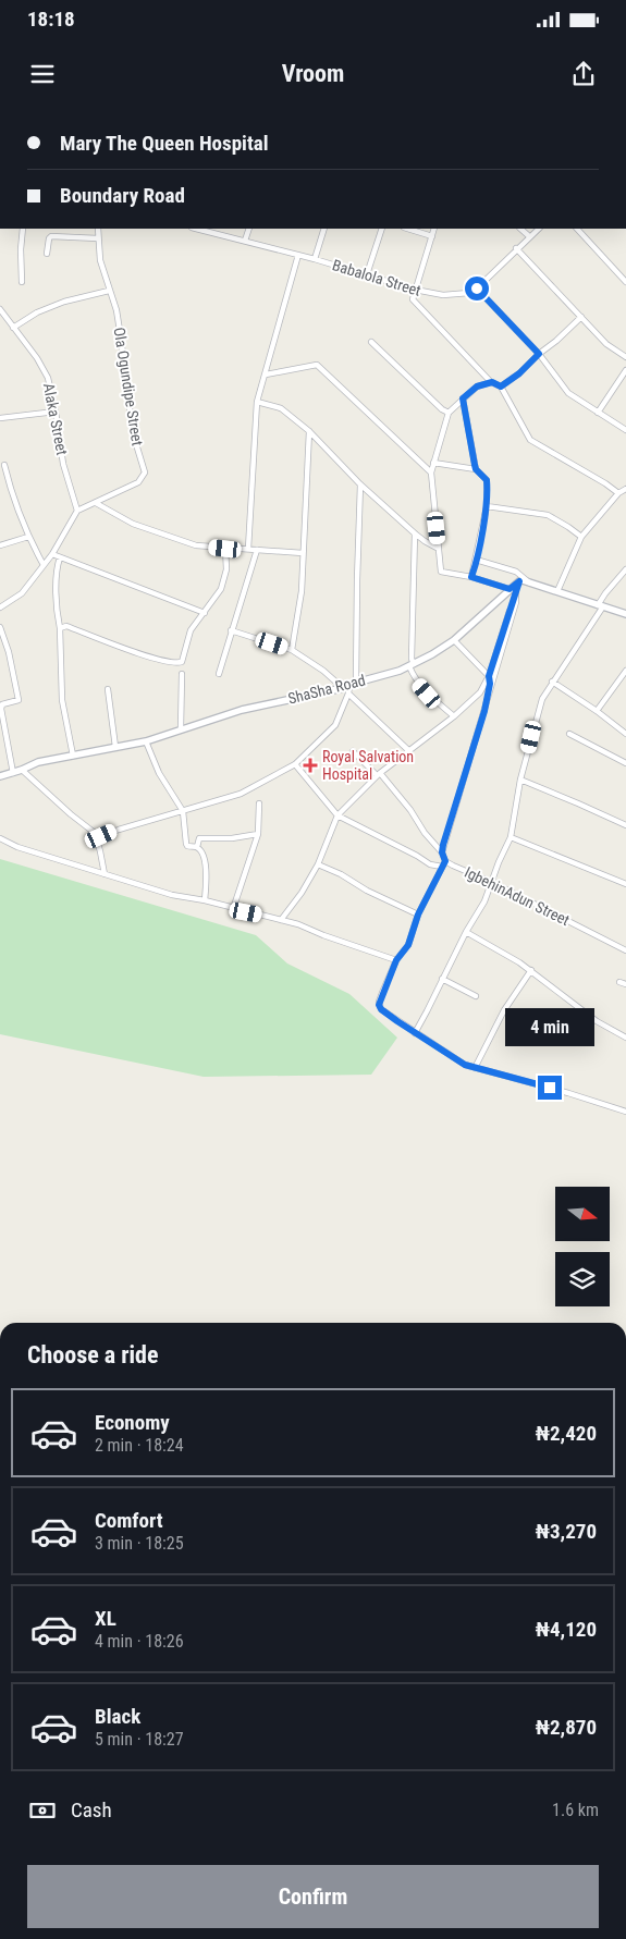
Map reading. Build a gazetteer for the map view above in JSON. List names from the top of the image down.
{
  "streets": {
    "street": [
      "Babalola Street",
      "Ola Ogundipe Street",
      "Alaka Street",
      "ShaSha Road",
      "IgbehinAdun Street"
    ]
  },
  "crossings": [
    ["Ola Ogundipe Street", "Alaka Street"]
  ],
  "places": {
    "health": ["Royal Salvation Hospital"]
  },
  "north": "right",
  "page": {
    "status": "18:18",
    "header": "Vroom",
    "banner": ["Mary The Queen Hospital", "Boundary Road"],
    "bubble": "4 min",
    "heading": "Choose a ride",
    "list": [
      {
        "name": "Economy",
        "note": "2 min · 18:24",
        "value": "₦2,420"
      },
      {
        "name": "Comfort",
        "note": "3 min · 18:25",
        "value": "₦3,270"
      },
      {
        "name": "XL",
        "note": "4 min · 18:26",
        "value": "₦4,120"
      },
      {
        "name": "Black",
        "note": "5 min · 18:27",
        "value": "₦2,870"
      }
    ],
    "pay": ["Cash", "1.6 km"],
    "buttons": "Confirm"
  }
}
